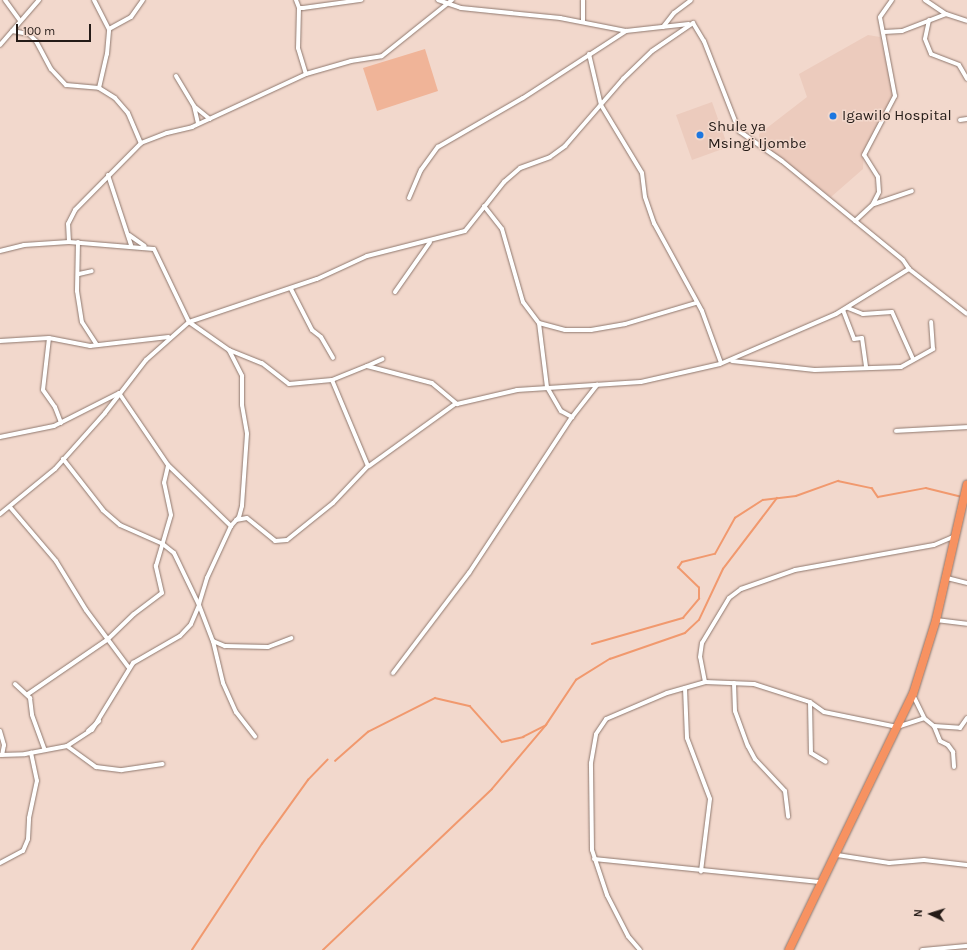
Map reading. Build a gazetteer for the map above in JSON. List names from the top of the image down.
{
  "places": ["Igawilo Hospital", "Shule ya Msingi Ijombe"],
  "scale_bar": "100 m",
  "north": "left"
}
